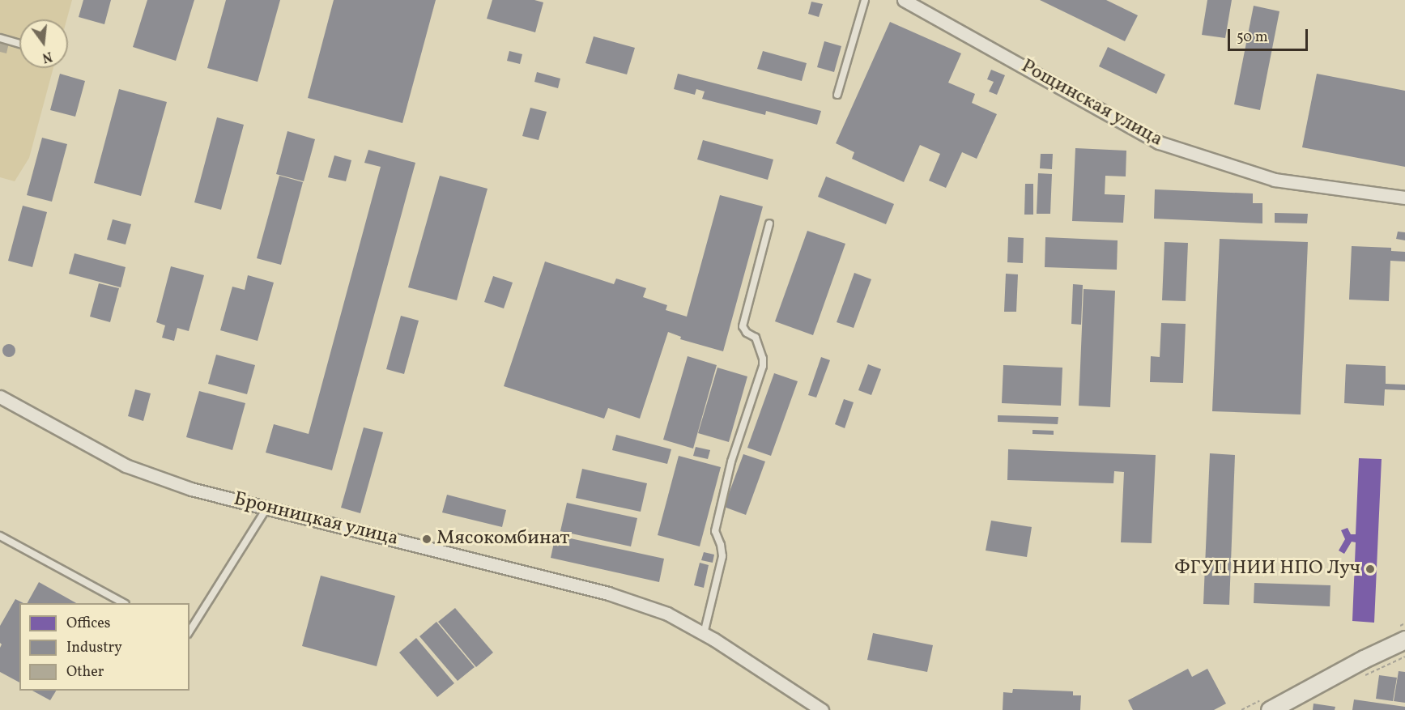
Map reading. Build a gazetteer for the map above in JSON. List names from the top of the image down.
{
  "streets": {
    "street": ["Рощинская улица", "Бронницкая улица"]
  },
  "places": ["Мясокомбинат", "ФГУП НИИ НПО Луч"],
  "legend": ["Offices", "Industry", "Other"],
  "scale_bar": "50 m",
  "north": "bottom"
}
